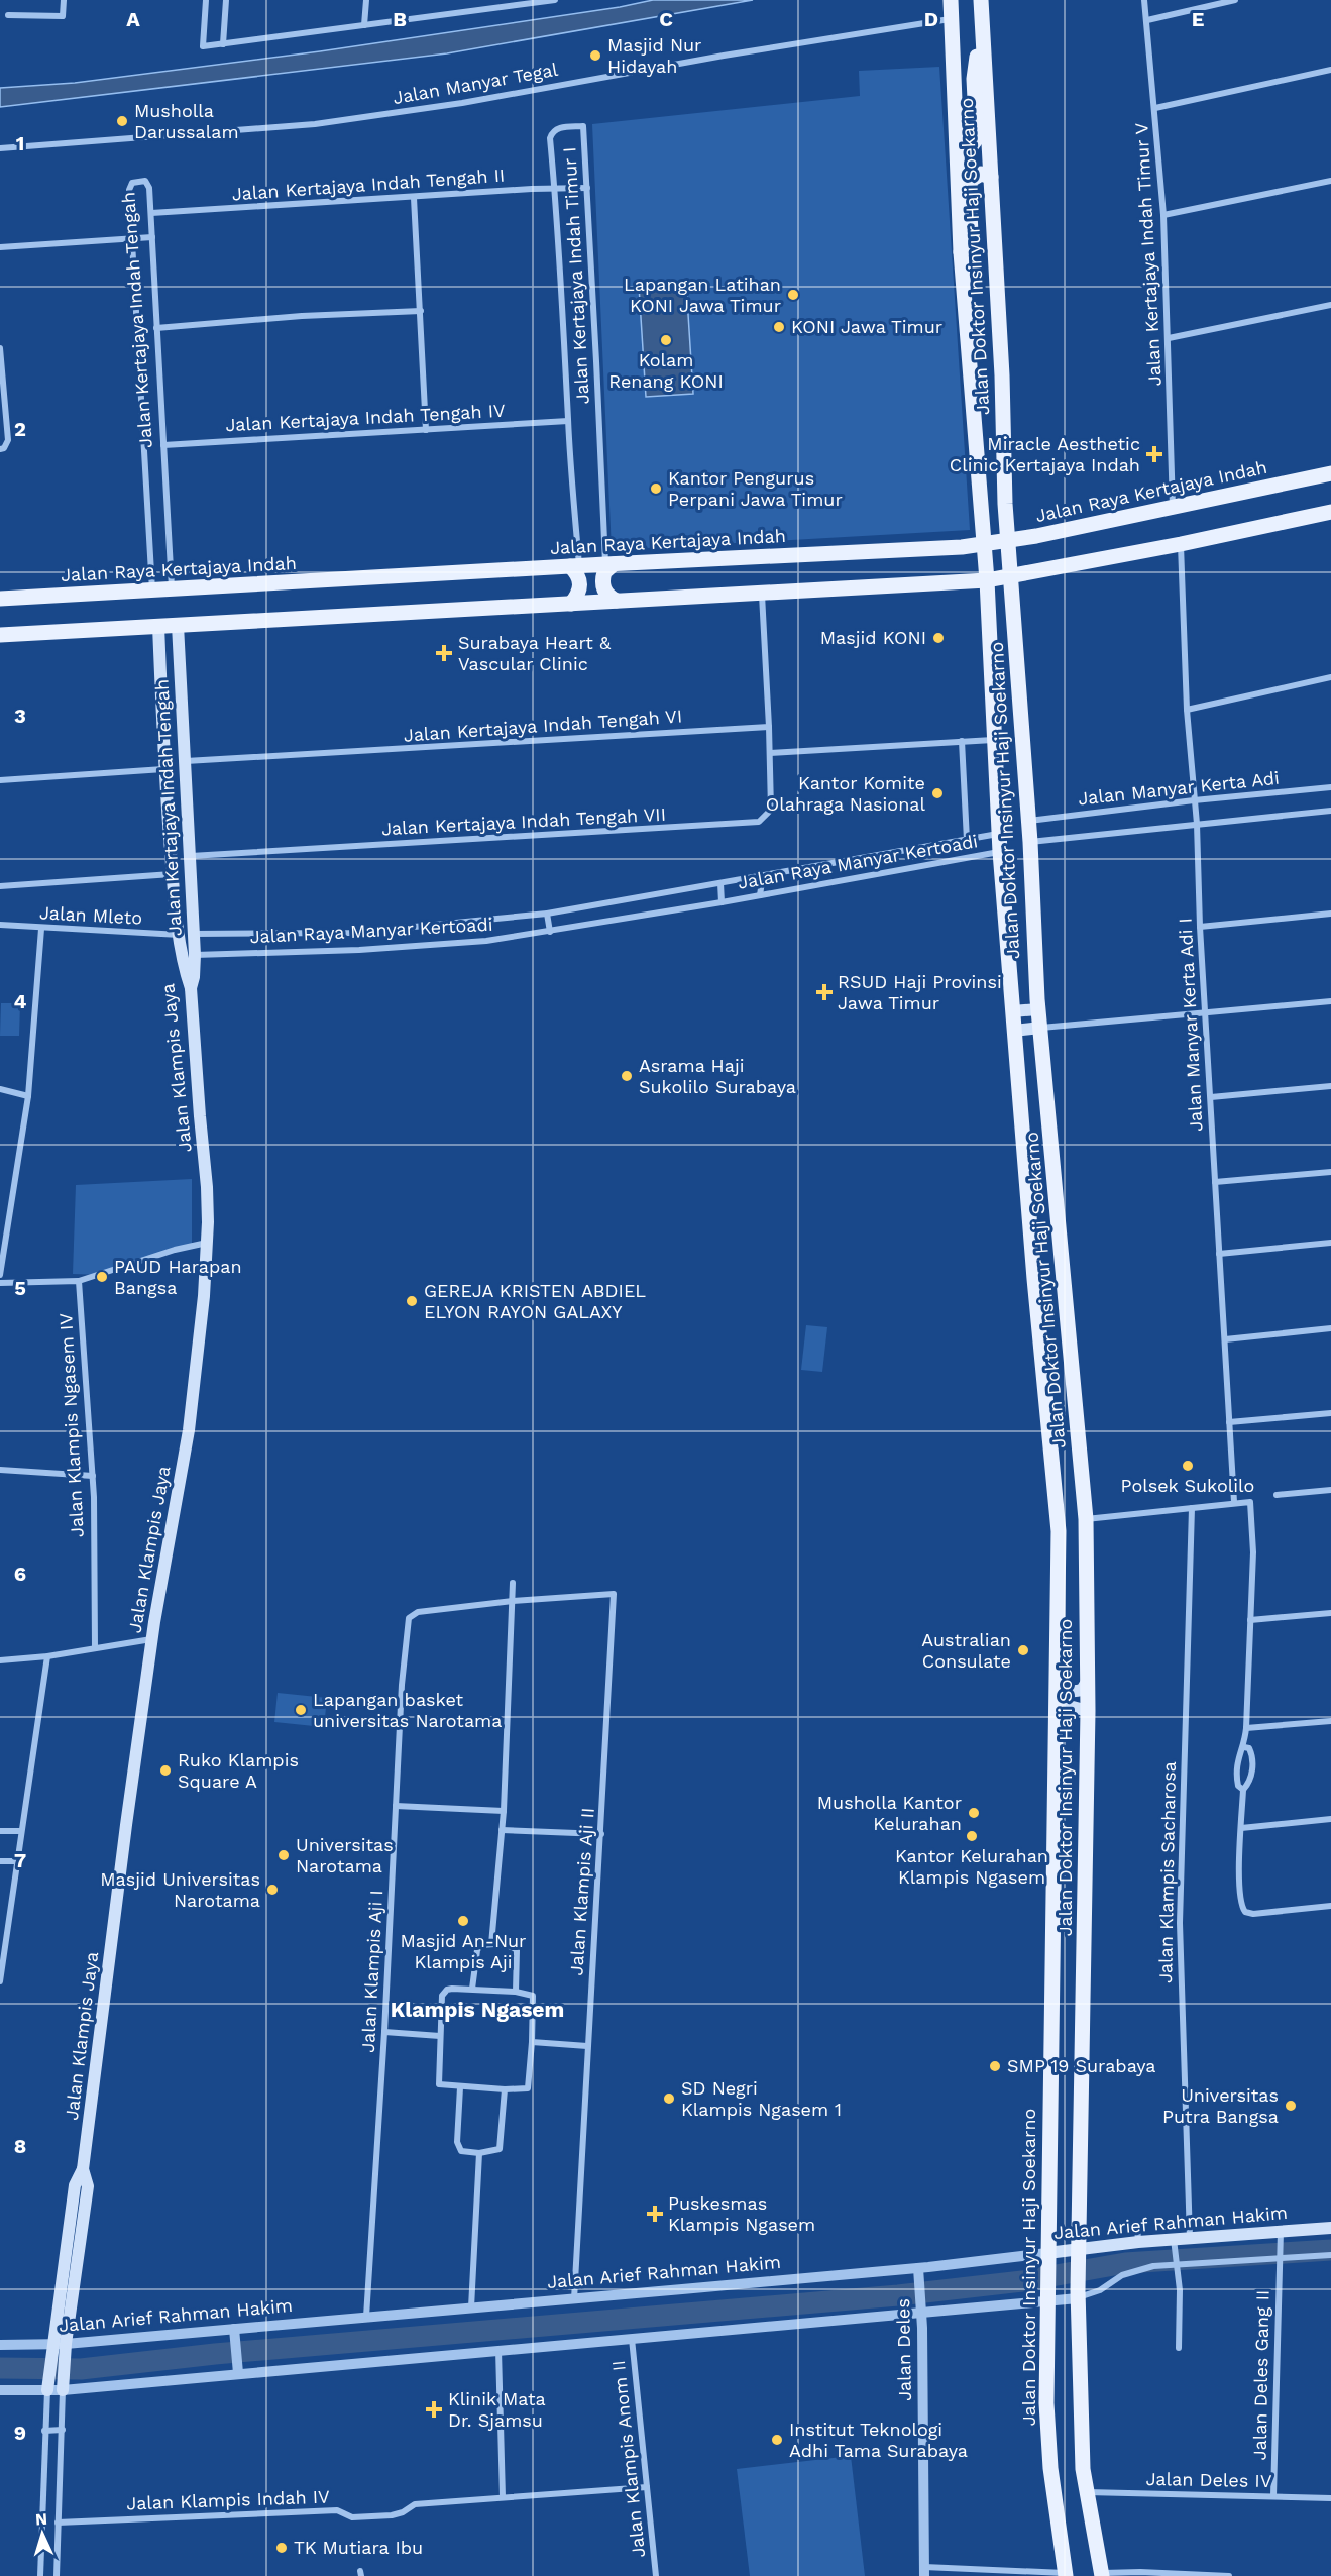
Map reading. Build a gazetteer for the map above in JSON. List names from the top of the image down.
{
  "streets": {
    "main road": [
      "Jalan Doktor Insinyur Haji Soekarno",
      "Jalan Kertajaya Indah Tengah",
      "Jalan Raya Kertajaya Indah",
      "Jalan Klampis Jaya",
      "Jalan Arief Rahman Hakim"
    ],
    "street": [
      "Jalan Manyar Tegal",
      "Jalan Kertajaya Indah Tengah II",
      "Jalan Kertajaya Indah Timur V",
      "Jalan Kertajaya Indah Timur I",
      "Jalan Kertajaya Indah Tengah IV",
      "Jalan Kertajaya Indah Tengah VI",
      "Jalan Manyar Kerta Adi",
      "Jalan Kertajaya Indah Tengah VII",
      "Jalan Raya Manyar Kertoadi",
      "Jalan Mleto",
      "Jalan Manyar Kerta Adi I",
      "Jalan Klampis Ngasem IV",
      "Jalan Klampis Sacharosa",
      "Jalan Klampis Aji II",
      "Jalan Klampis Aji I",
      "Jalan Deles",
      "Jalan Deles Gang II",
      "Jalan Klampis Anom II",
      "Jalan Deles IV",
      "Jalan Klampis Indah IV"
    ]
  },
  "crossings": [
    ["Jalan Manyar Tegal", "Jalan Doktor Insinyur Haji Soekarno"],
    ["Jalan Kertajaya Indah Tengah II", "Jalan Kertajaya Indah Timur I"],
    ["Jalan Kertajaya Indah Tengah II", "Jalan Kertajaya Indah Tengah"],
    ["Jalan Kertajaya Indah Timur V", "Jalan Raya Kertajaya Indah"],
    ["Jalan Doktor Insinyur Haji Soekarno", "Jalan Raya Kertajaya Indah"],
    ["Jalan Doktor Insinyur Haji Soekarno", "Jalan Manyar Kerta Adi"],
    ["Jalan Doktor Insinyur Haji Soekarno", "Jalan Raya Manyar Kertoadi"],
    ["Jalan Doktor Insinyur Haji Soekarno", "Jalan Arief Rahman Hakim"],
    ["Jalan Doktor Insinyur Haji Soekarno", "Jalan Deles IV"],
    ["Jalan Kertajaya Indah Timur I", "Jalan Kertajaya Indah Tengah IV"],
    ["Jalan Kertajaya Indah Timur I", "Jalan Raya Kertajaya Indah"],
    ["Jalan Kertajaya Indah Tengah", "Jalan Kertajaya Indah Tengah IV"],
    ["Jalan Kertajaya Indah Tengah", "Jalan Raya Kertajaya Indah"],
    ["Jalan Kertajaya Indah Tengah", "Jalan Kertajaya Indah Tengah VI"],
    ["Jalan Kertajaya Indah Tengah", "Jalan Kertajaya Indah Tengah VII"],
    ["Jalan Kertajaya Indah Tengah", "Jalan Raya Manyar Kertoadi"],
    ["Jalan Kertajaya Indah Tengah", "Jalan Mleto"],
    ["Jalan Kertajaya Indah Tengah", "Jalan Klampis Jaya"],
    ["Jalan Kertajaya Indah Tengah VI", "Jalan Kertajaya Indah Tengah VII"],
    ["Jalan Manyar Kerta Adi", "Jalan Manyar Kerta Adi I"],
    ["Jalan Raya Manyar Kertoadi", "Jalan Mleto"],
    ["Jalan Raya Manyar Kertoadi", "Jalan Klampis Jaya"],
    ["Jalan Mleto", "Jalan Klampis Jaya"],
    ["Jalan Klampis Jaya", "Jalan Arief Rahman Hakim"],
    ["Jalan Klampis Sacharosa", "Jalan Arief Rahman Hakim"],
    ["Jalan Klampis Aji II", "Jalan Klampis Aji I"],
    ["Jalan Klampis Aji II", "Jalan Arief Rahman Hakim"],
    ["Jalan Klampis Aji I", "Jalan Arief Rahman Hakim"],
    ["Jalan Arief Rahman Hakim", "Jalan Deles"],
    ["Jalan Arief Rahman Hakim", "Jalan Deles Gang II"],
    ["Jalan Deles Gang II", "Jalan Deles IV"],
    ["Jalan Klampis Anom II", "Jalan Klampis Indah IV"]
  ],
  "districts": ["Klampis Ngasem"],
  "places": {
    "other": [
      "Masjid Nur Hidayah",
      "Musholla Darussalam",
      "Lapangan Latihan KONI Jawa Timur",
      "KONI Jawa Timur",
      "Kolam Renang KONI",
      "Kantor Pengurus Perpani Jawa Timur",
      "Masjid KONI",
      "Kantor Komite Olahraga Nasional",
      "Asrama Haji Sukolilo Surabaya",
      "PAUD Harapan Bangsa",
      "GEREJA KRISTEN ABDIEL ELYON RAYON GALAXY",
      "Polsek Sukolilo",
      "Australian Consulate",
      "Lapangan basket universitas Narotama",
      "Ruko Klampis Square A",
      "Musholla Kantor Kelurahan",
      "Kantor Kelurahan Klampis Ngasem",
      "Universitas Narotama",
      "Masjid Universitas Narotama",
      "Masjid An-Nur Klampis Aji",
      "SMP 19 Surabaya",
      "SD Negri Klampis Ngasem 1",
      "Universitas Putra Bangsa",
      "Institut Teknologi Adhi Tama Surabaya",
      "TK Mutiara Ibu"
    ],
    "health": [
      "Miracle Aesthetic Clinic Kertajaya Indah",
      "Surabaya Heart & Vascular Clinic",
      "RSUD Haji Provinsi Jawa Timur",
      "Puskesmas Klampis Ngasem",
      "Klinik Mata Dr. Sjamsu"
    ]
  },
  "north": "top",
  "grid": {
    "columns": [
      "A",
      "B",
      "C",
      "D",
      "E"
    ],
    "rows": [
      "1",
      "2",
      "3",
      "4",
      "5",
      "6",
      "7",
      "8",
      "9"
    ]
  }
}
